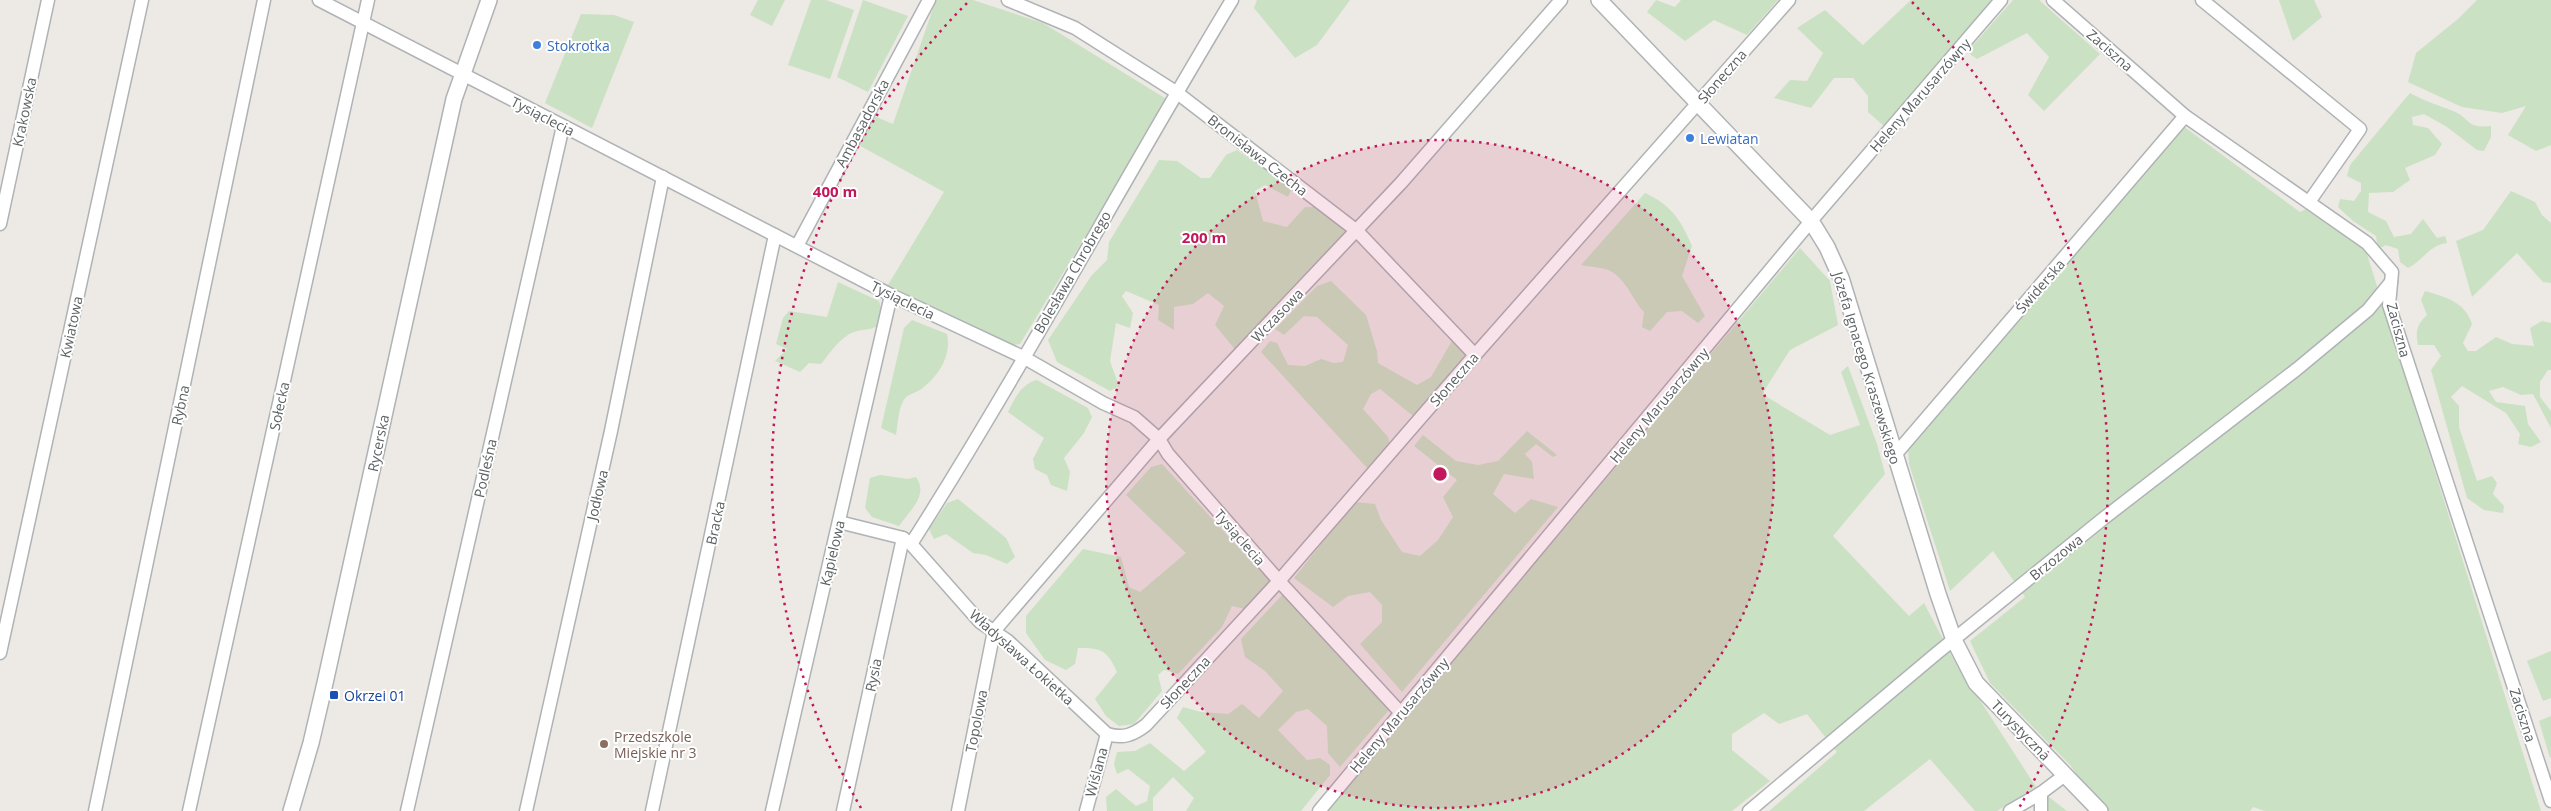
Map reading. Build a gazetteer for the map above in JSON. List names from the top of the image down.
{
  "streets": {
    "street": [
      "Zaciszna",
      "Słoneczna",
      "Heleny Marusarzówny",
      "Krakowska",
      "Tysiąclecia",
      "Ambasadorska",
      "Bronisława Czecha",
      "Bolesława Chrobrego",
      "Świderska",
      "Wczasowa",
      "Kwiatowa",
      "Józefa Ignacego Kraszewskiego",
      "Rybna",
      "Sołecka",
      "Rycerska",
      "Podleśna",
      "Jodłowa",
      "Bracka",
      "Kąpielowa",
      "Brzozowa",
      "Władysława Łokietka",
      "Rysia",
      "Topolowa",
      "Turystyczna",
      "Wiślana"
    ]
  },
  "crossings": [
    ["Zaciszna", "Świderska"],
    ["Zaciszna", "Brzozowa"],
    ["Słoneczna", "Tysiąclecia"],
    ["Słoneczna", "Bronisława Czecha"],
    ["Słoneczna", "Józefa Ignacego Kraszewskiego"],
    ["Słoneczna", "Władysława Łokietka"],
    ["Słoneczna", "Wiślana"],
    ["Heleny Marusarzówny", "Tysiąclecia"],
    ["Heleny Marusarzówny", "Józefa Ignacego Kraszewskiego"],
    ["Tysiąclecia", "Ambasadorska"],
    ["Tysiąclecia", "Bolesława Chrobrego"],
    ["Tysiąclecia", "Wczasowa"],
    ["Tysiąclecia", "Sołecka"],
    ["Tysiąclecia", "Rycerska"],
    ["Tysiąclecia", "Podleśna"],
    ["Tysiąclecia", "Jodłowa"],
    ["Tysiąclecia", "Bracka"],
    ["Tysiąclecia", "Kąpielowa"],
    ["Bronisława Czecha", "Bolesława Chrobrego"],
    ["Bronisława Czecha", "Wczasowa"],
    ["Bolesława Chrobrego", "Władysława Łokietka"],
    ["Bolesława Chrobrego", "Rysia"],
    ["Świderska", "Józefa Ignacego Kraszewskiego"],
    ["Wczasowa", "Władysława Łokietka"],
    ["Wczasowa", "Topolowa"],
    ["Józefa Ignacego Kraszewskiego", "Brzozowa"],
    ["Józefa Ignacego Kraszewskiego", "Turystyczna"],
    ["Brzozowa", "Turystyczna"],
    ["Władysława Łokietka", "Rysia"],
    ["Władysława Łokietka", "Topolowa"],
    ["Władysława Łokietka", "Wiślana"]
  ],
  "places": {
    "other": ["Stokrotka", "Lewiatan", "Przedszkole Miejskie nr 3"],
    "transit": ["Okrzei 01"]
  },
  "rings": ["400 m", "200 m"]
}
